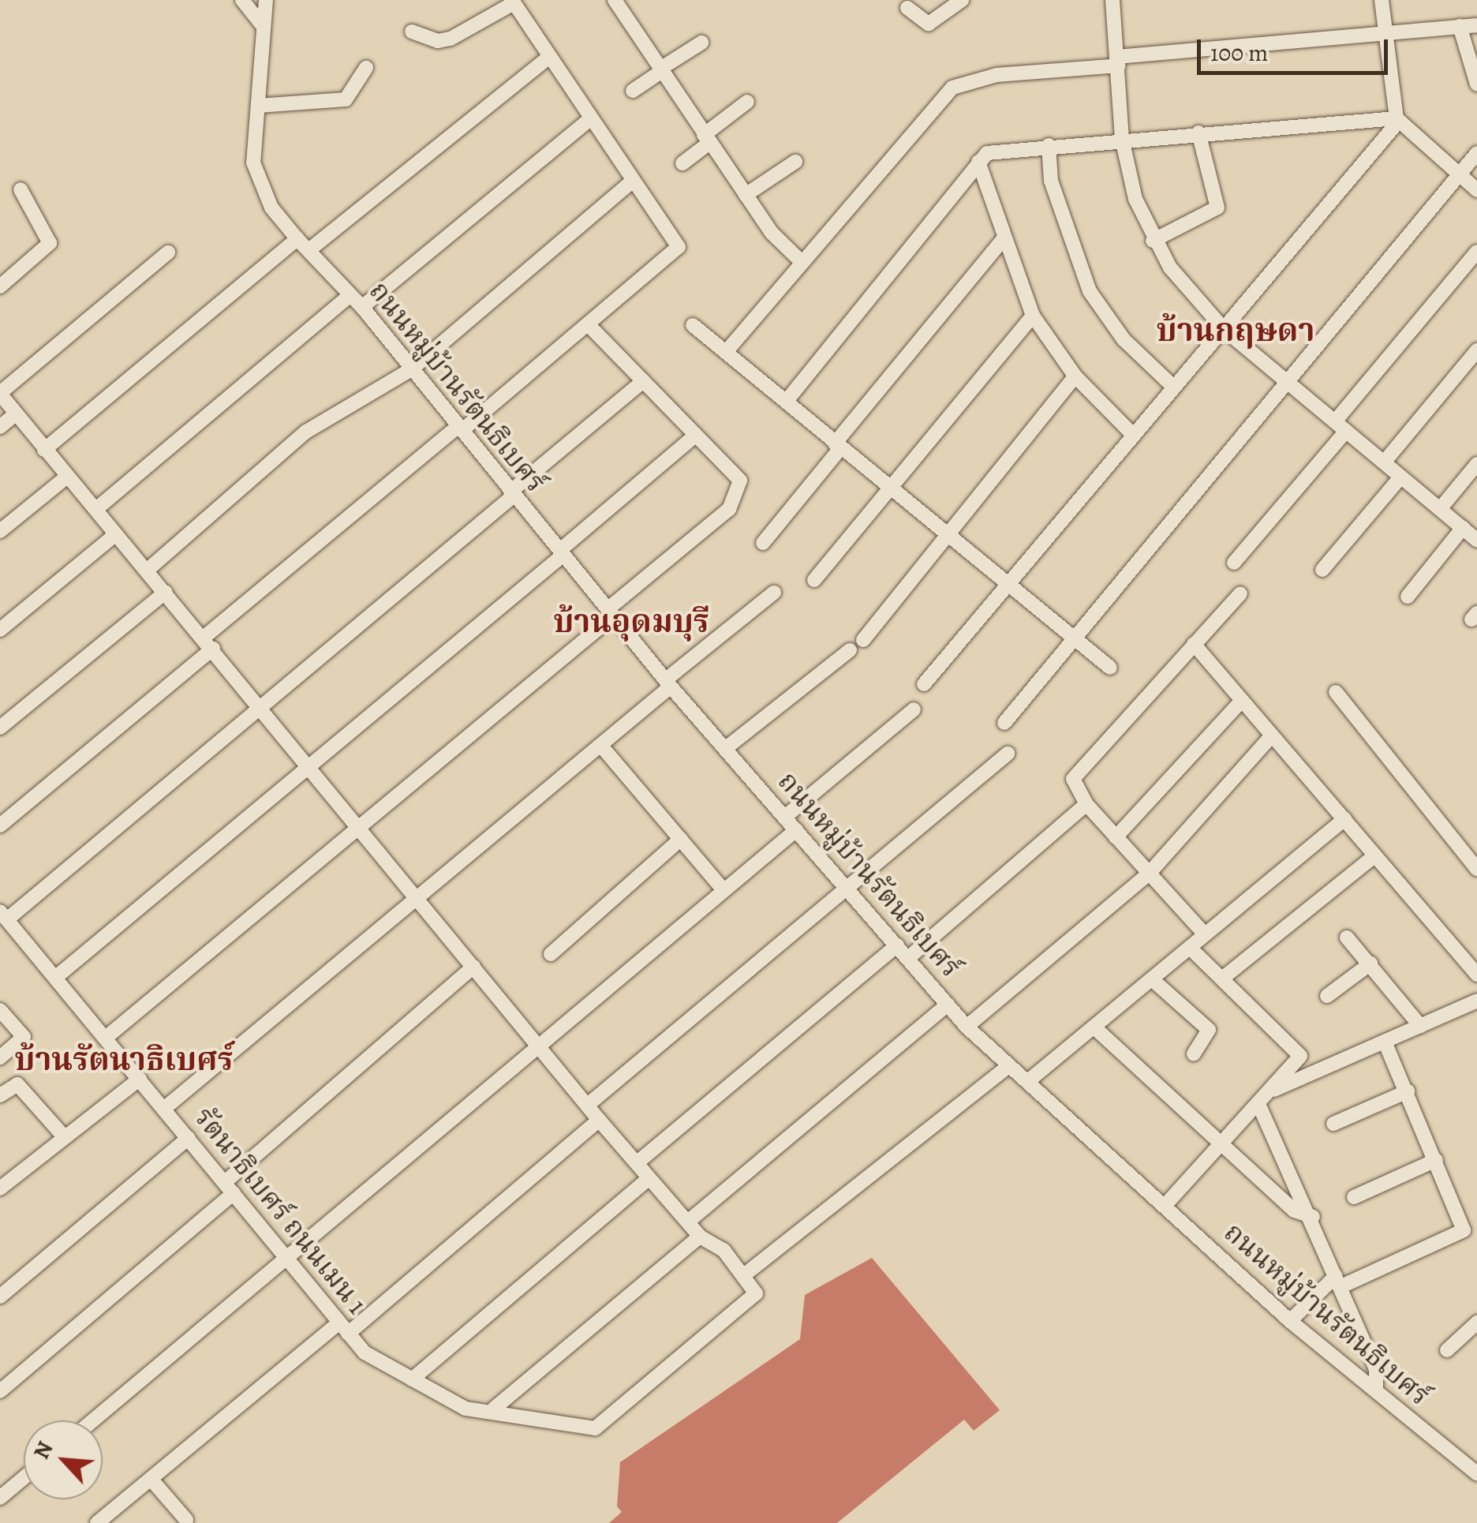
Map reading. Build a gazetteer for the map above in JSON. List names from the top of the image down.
{
  "streets": {
    "street": ["ถนนหมู่บ้านรัตนธิเบศร์", "รัตนาธิเบศร์ ถนนเมน 1"]
  },
  "districts": ["บ้านกฤษดา", "บ้านอุดมบุรี", "บ้านรัตนาธิเบศร์"],
  "scale_bar": "100 m",
  "north": "top left"
}
